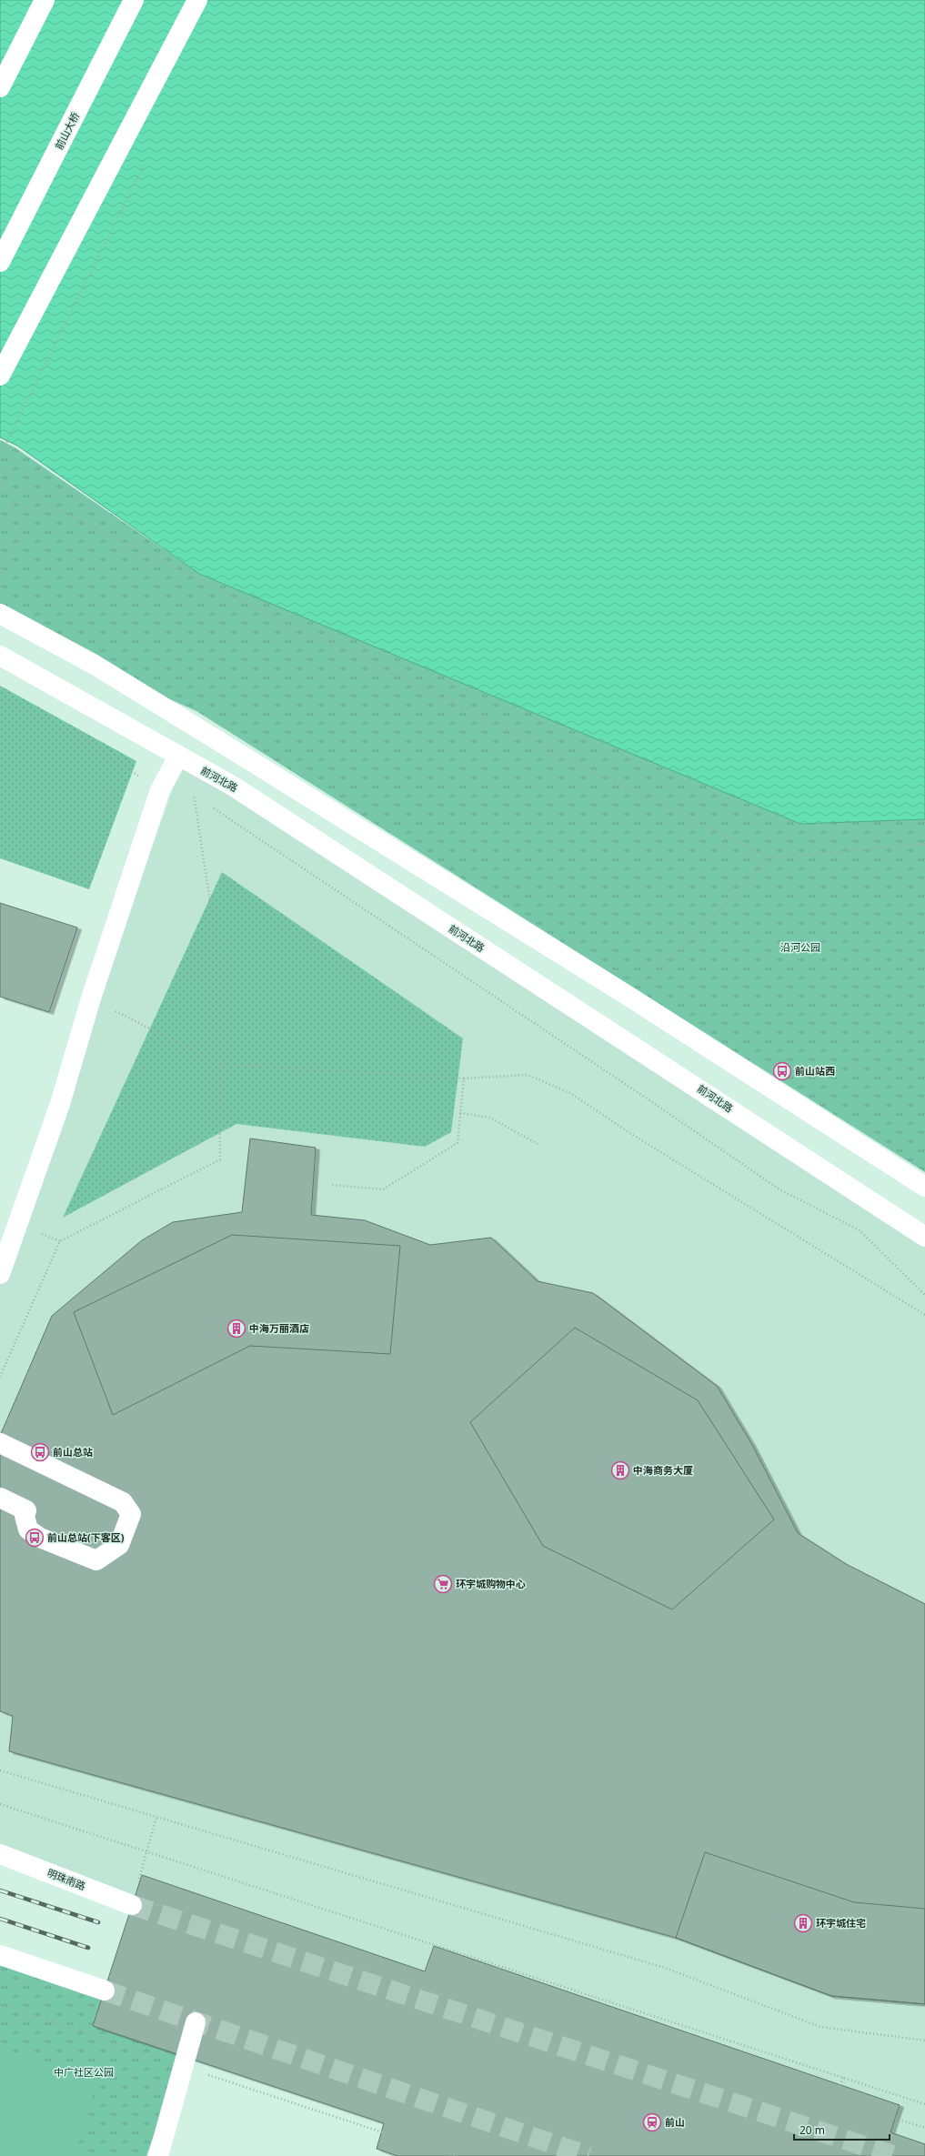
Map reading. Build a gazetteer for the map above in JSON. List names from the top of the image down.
{
  "streets": {
    "main road": ["前山大桥", "前河北路", "明珠南路"]
  },
  "parks": ["沿河公园", "中广社区公园"],
  "places": {
    "bus stop": ["前山站西", "前山总站", "前山总站(下客区)"],
    "building": ["中海万丽酒店", "中海商务大厦", "环宇城住宅"],
    "supermarket": ["环宇城购物中心"],
    "station": ["前山"]
  },
  "scale_bar": "20 m"
}
